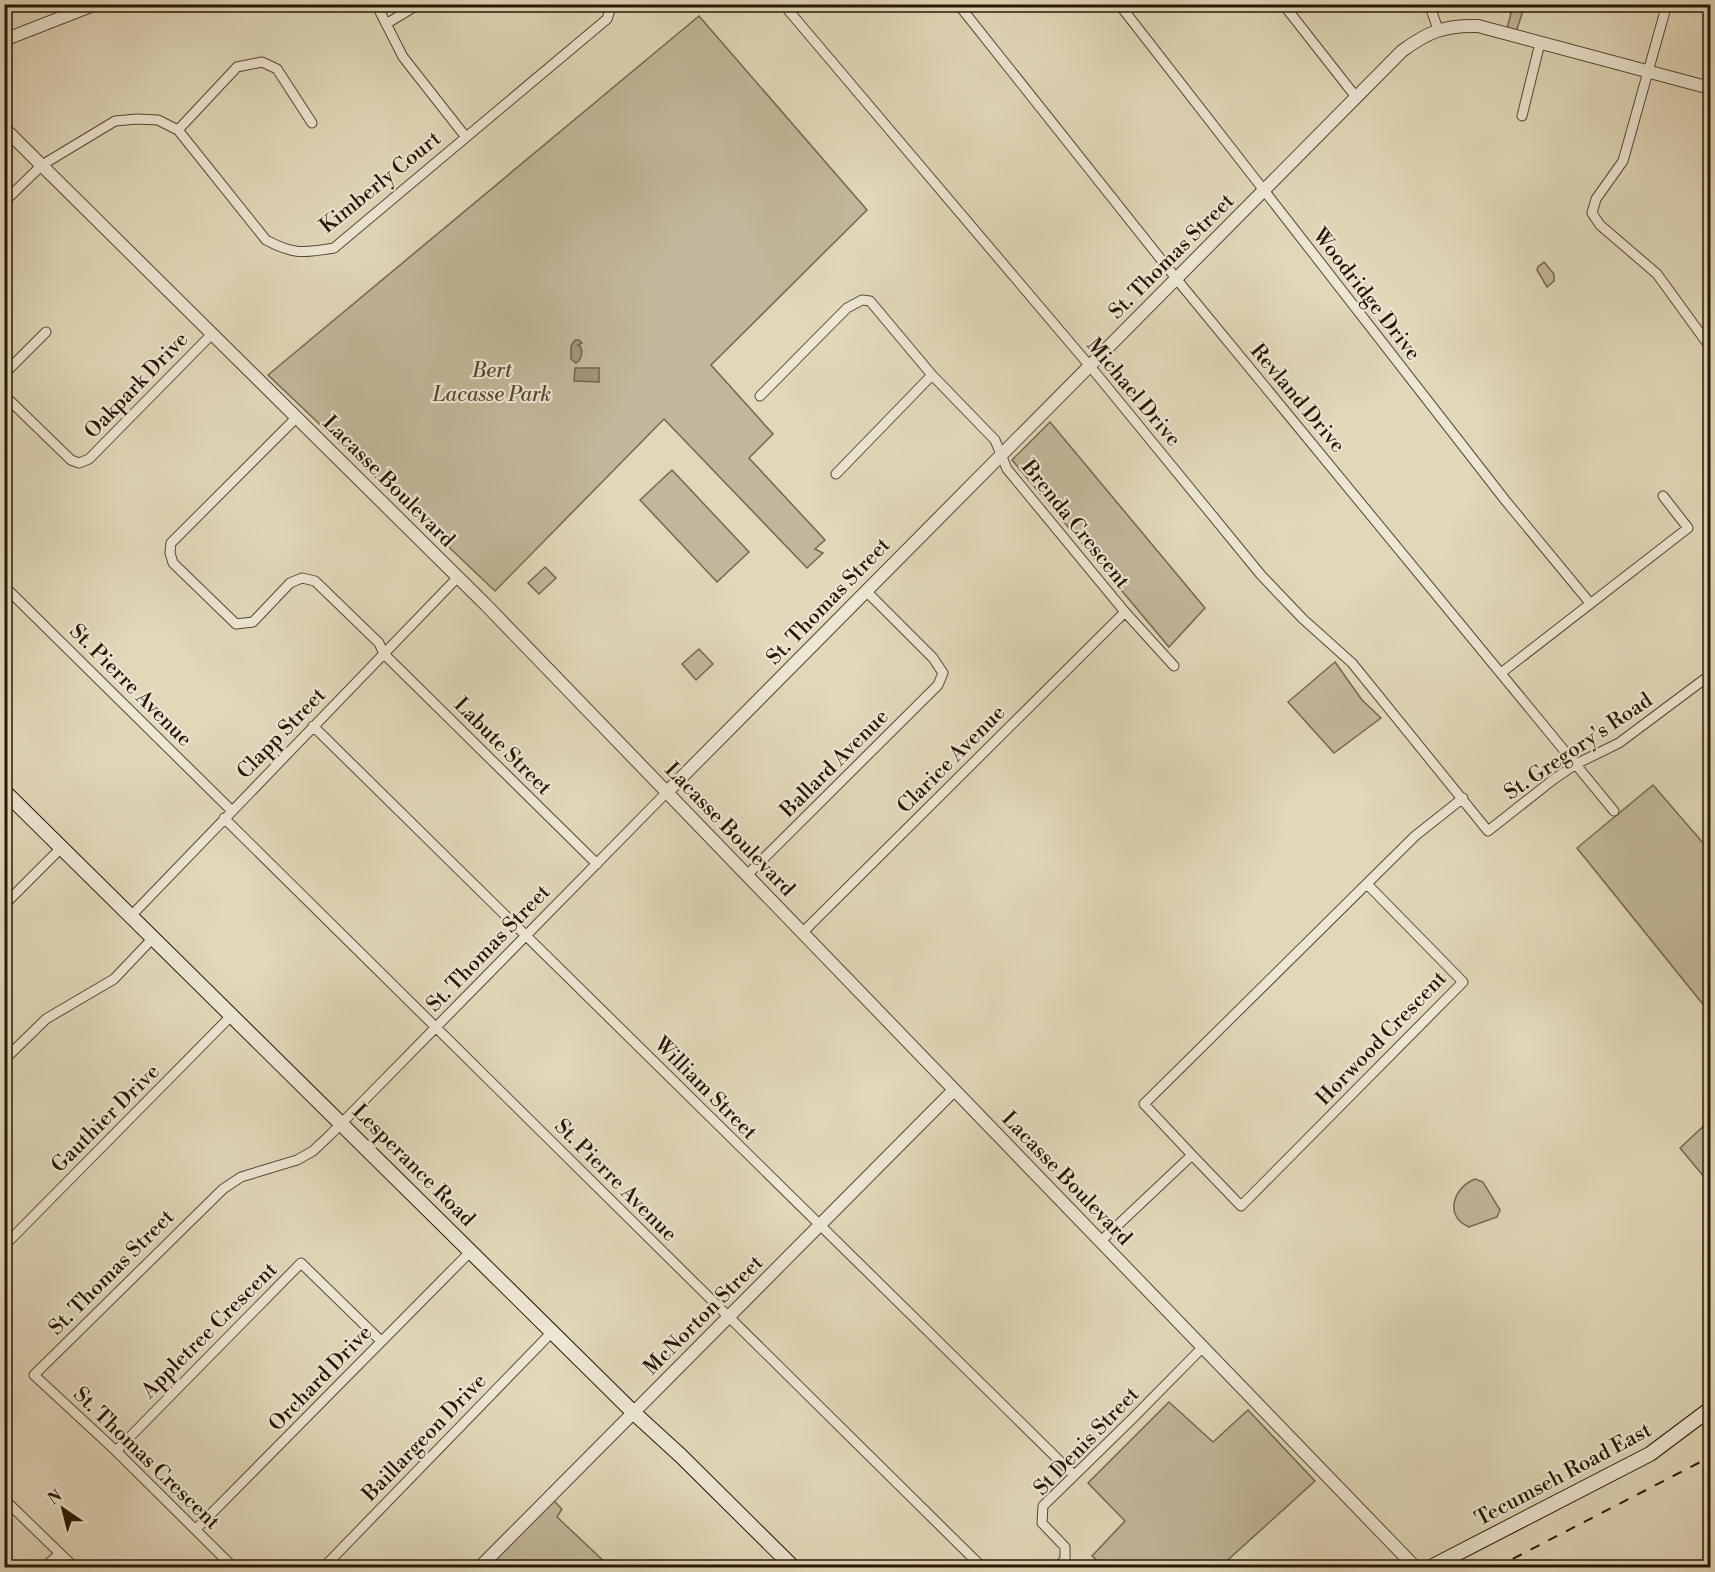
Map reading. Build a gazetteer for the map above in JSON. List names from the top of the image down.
{
  "streets": {
    "main road": ["Lesperance Road", "Tecumseh Road East"],
    "street": [
      "Kimberly Court",
      "St. Thomas Street",
      "Woodridge Drive",
      "Oakpark Drive",
      "Michael Drive",
      "Revland Drive",
      "Lacasse Boulevard",
      "Brenda Crescent",
      "St. Pierre Avenue",
      "Clapp Street",
      "Labute Street",
      "St. Gregory's Road",
      "Clarice Avenue",
      "Ballard Avenue",
      "Horwood Crescent",
      "William Street",
      "Gauthier Drive",
      "McNorton Street",
      "Appletree Crescent",
      "Orchard Drive",
      "Baillargeon Drive",
      "St Denis Street",
      "St. Thomas Crescent"
    ]
  },
  "crossings": [
    ["St. Thomas Street", "Woodridge Drive"],
    ["St. Thomas Street", "Michael Drive"],
    ["St. Thomas Street", "Revland Drive"],
    ["St. Thomas Street", "Lacasse Boulevard"],
    ["St. Thomas Street", "Brenda Crescent"],
    ["St. Thomas Street", "St. Pierre Avenue"],
    ["St. Thomas Street", "Labute Street"],
    ["St. Thomas Street", "Ballard Avenue"],
    ["St. Thomas Street", "William Street"],
    ["St. Thomas Street", "Lesperance Road"],
    ["St. Thomas Street", "St. Thomas Crescent"],
    ["Oakpark Drive", "Lacasse Boulevard"],
    ["Michael Drive", "St. Gregory's Road"],
    ["Revland Drive", "St. Gregory's Road"],
    ["Lacasse Boulevard", "Clapp Street"],
    ["Lacasse Boulevard", "Labute Street"],
    ["Lacasse Boulevard", "Clarice Avenue"],
    ["Lacasse Boulevard", "Ballard Avenue"],
    ["Lacasse Boulevard", "McNorton Street"],
    ["Lacasse Boulevard", "St Denis Street"],
    ["Brenda Crescent", "Clarice Avenue"],
    ["St. Pierre Avenue", "Clapp Street"],
    ["St. Pierre Avenue", "McNorton Street"],
    ["Clapp Street", "Labute Street"],
    ["Clapp Street", "William Street"],
    ["Clapp Street", "Lesperance Road"],
    ["William Street", "McNorton Street"],
    ["William Street", "St Denis Street"],
    ["Gauthier Drive", "Lesperance Road"],
    ["Lesperance Road", "McNorton Street"],
    ["Lesperance Road", "Orchard Drive"],
    ["Lesperance Road", "Baillargeon Drive"],
    ["Appletree Crescent", "Orchard Drive"],
    ["Appletree Crescent", "St. Thomas Crescent"],
    ["Orchard Drive", "St. Thomas Crescent"]
  ],
  "parks": ["Bert Lacasse Park"],
  "north": "top left"
}
